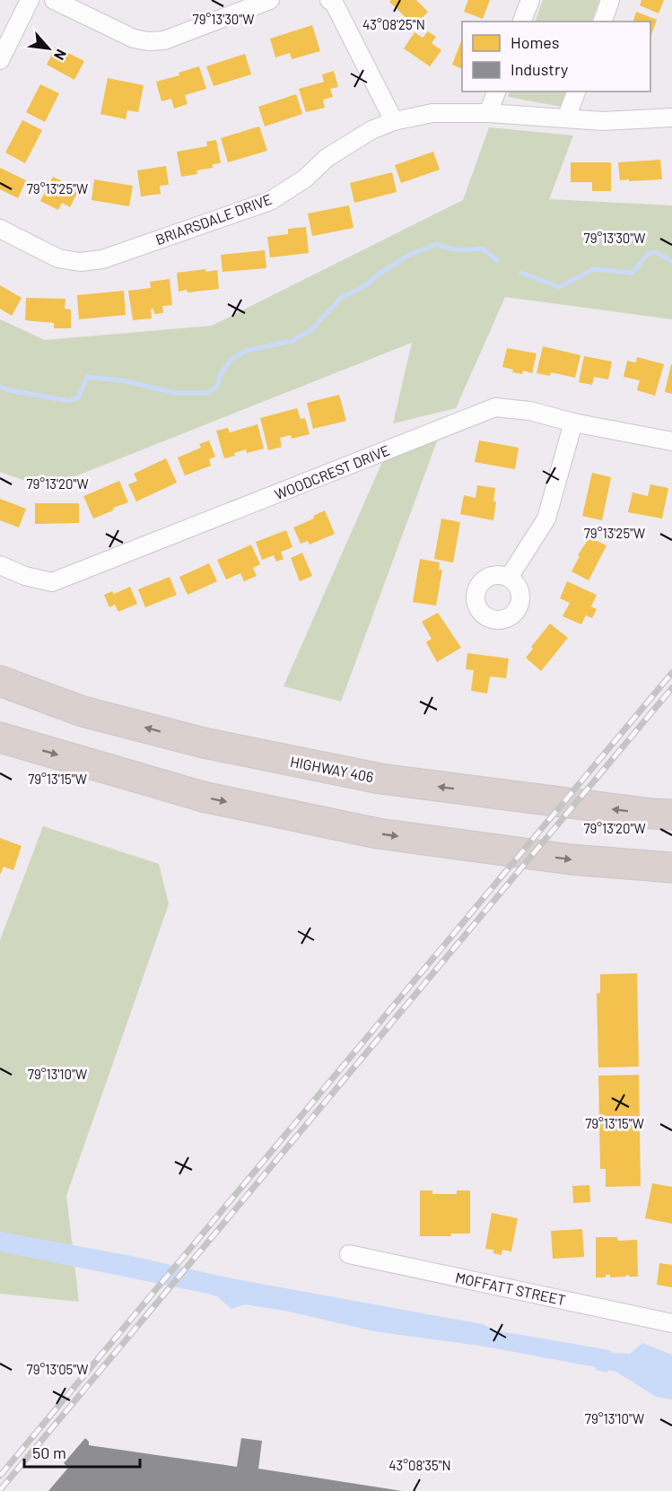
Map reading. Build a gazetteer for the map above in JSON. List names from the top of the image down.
{
  "streets": {
    "highway": ["HIGHWAY 406"],
    "street": ["BRIARSDALE DRIVE", "WOODCREST DRIVE", "MOFFATT STREET"]
  },
  "legend": ["Homes", "Industry"],
  "scale_bar": "50 m",
  "north": "bottom right",
  "coordinates": [
    "79°13'30\"W",
    "43°08'25\"N",
    "79°13'25\"W",
    "79°13'20\"W",
    "79°13'15\"W",
    "79°13'10\"W",
    "79°13'05\"W",
    "43°08'35\"N"
  ]
}
